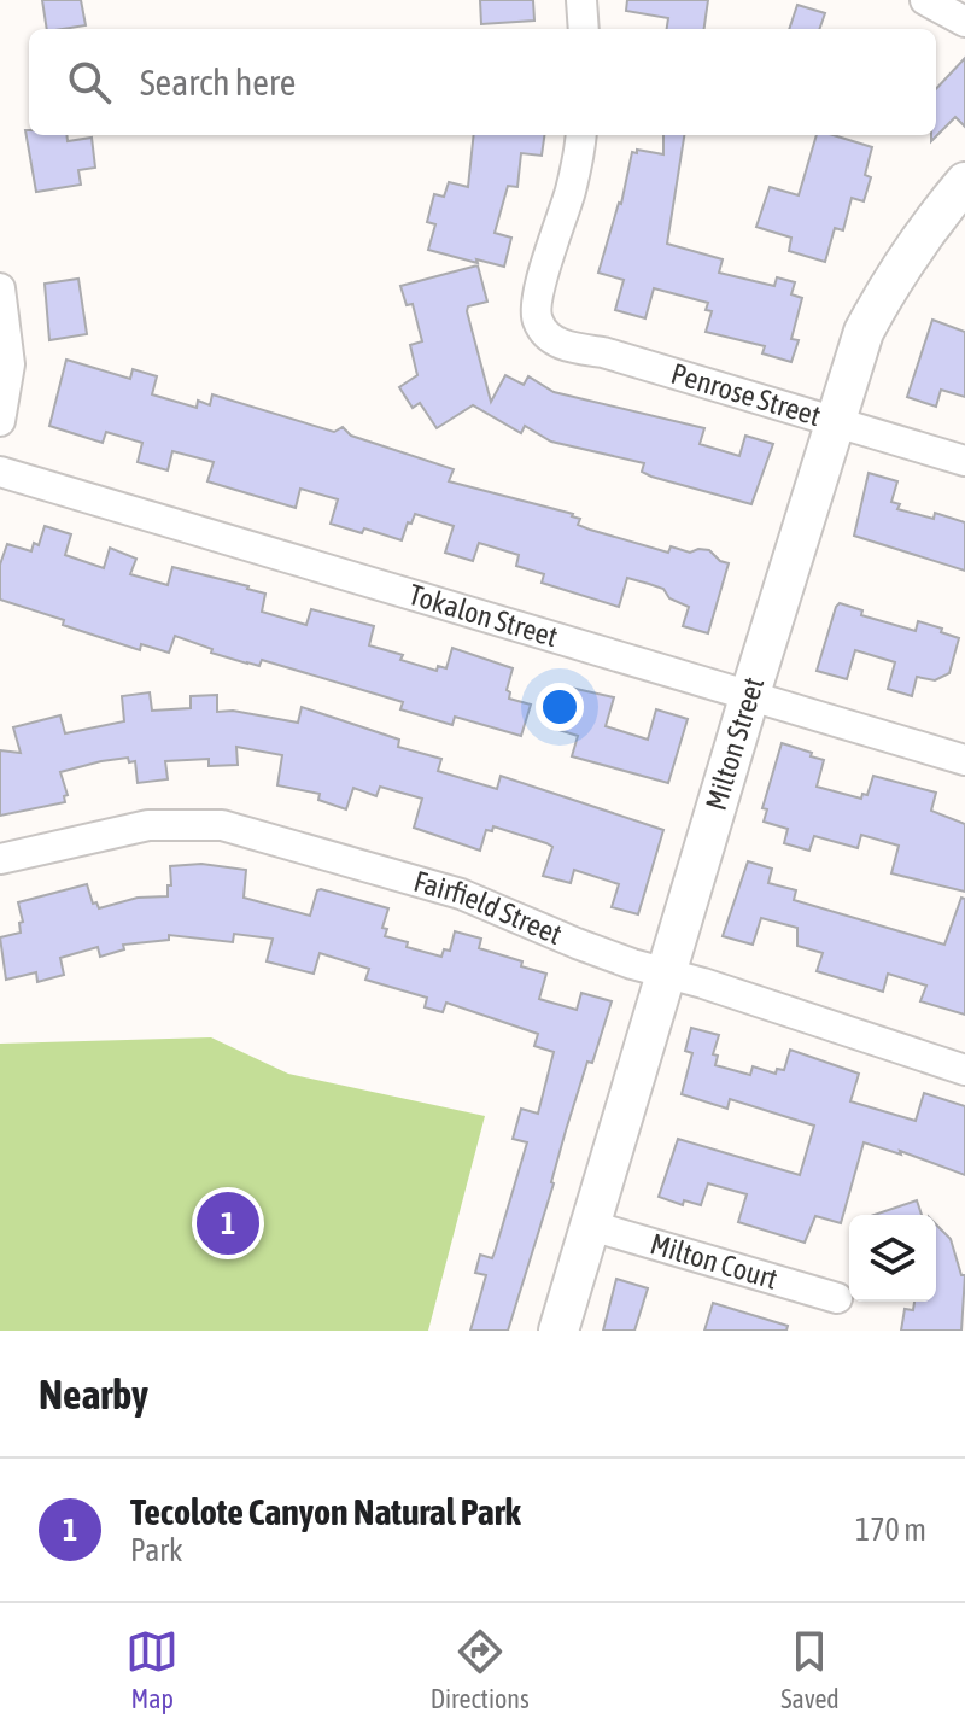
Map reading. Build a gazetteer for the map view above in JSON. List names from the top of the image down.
{
  "streets": {
    "main road": ["Milton Street"],
    "street": [
      "Penrose Street",
      "Tokalon Street",
      "Fairfield Street",
      "Milton Court"
    ]
  },
  "crossings": [
    ["Penrose Street", "Milton Street"],
    ["Tokalon Street", "Milton Street"],
    ["Milton Street", "Fairfield Street"],
    ["Milton Street", "Milton Court"]
  ],
  "page": {
    "search": "Search here",
    "pins": "1",
    "heading": "Nearby",
    "list": [
      {
        "mark": "1",
        "name": "Tecolote Canyon Natural Park",
        "note": "Park",
        "value": "170 m"
      }
    ],
    "nav": ["Map", "Directions", "Saved"]
  }
}
